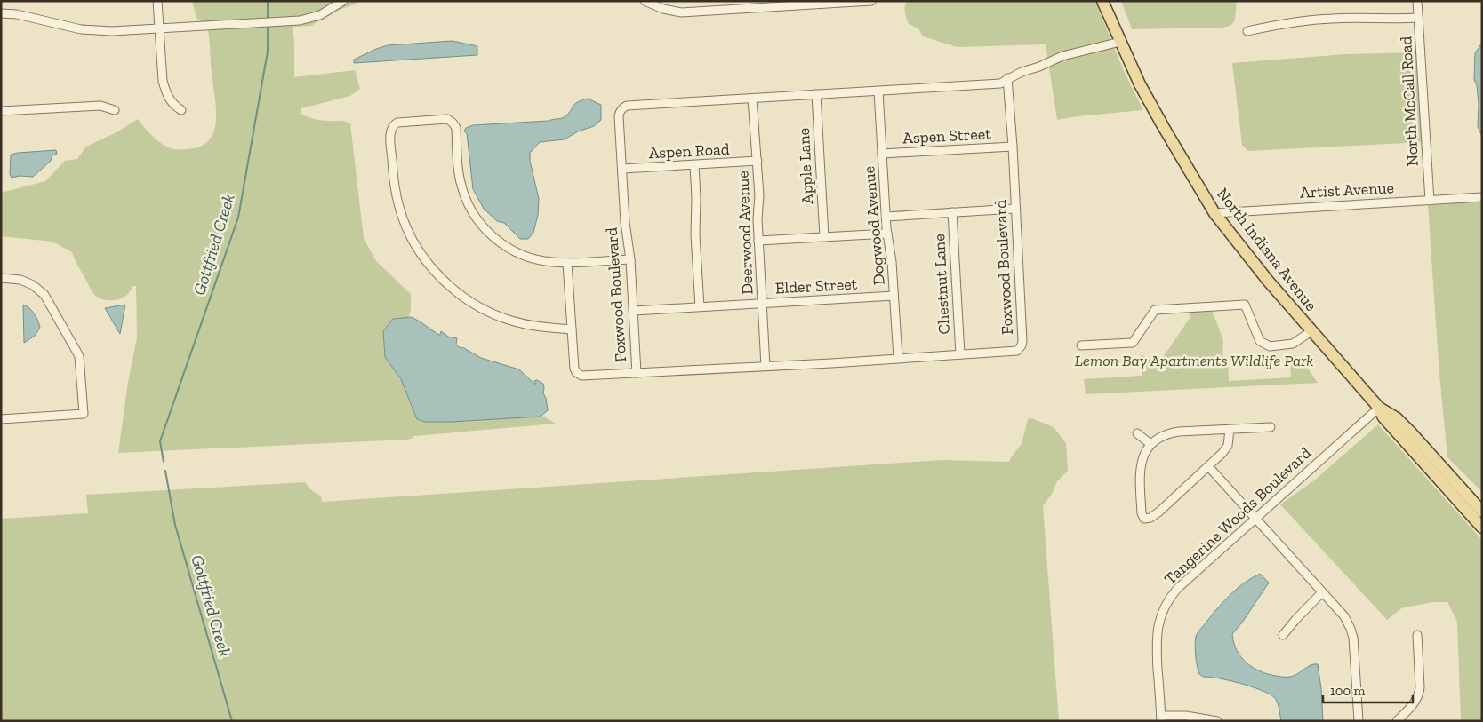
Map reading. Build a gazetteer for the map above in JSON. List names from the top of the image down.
{
  "streets": {
    "main road": ["North Indiana Avenue"],
    "street": [
      "North McCall Road",
      "Aspen Street",
      "Aspen Road",
      "Apple Lane",
      "Artist Avenue",
      "Dogwood Avenue",
      "Deerwood Avenue",
      "Foxwood Boulevard",
      "Chestnut Lane",
      "Elder Street",
      "Tangerine Woods Boulevard"
    ]
  },
  "crossings": [
    ["North McCall Road", "Artist Avenue"],
    ["Aspen Street", "Dogwood Avenue"],
    ["Aspen Street", "Foxwood Boulevard"],
    ["Aspen Road", "Deerwood Avenue"],
    ["Aspen Road", "Foxwood Boulevard"],
    ["Apple Lane", "Foxwood Boulevard"],
    ["Artist Avenue", "North Indiana Avenue"],
    ["Dogwood Avenue", "Foxwood Boulevard"],
    ["Dogwood Avenue", "Elder Street"],
    ["Deerwood Avenue", "Foxwood Boulevard"],
    ["Deerwood Avenue", "Elder Street"],
    ["North Indiana Avenue", "Foxwood Boulevard"],
    ["North Indiana Avenue", "Tangerine Woods Boulevard"],
    ["Foxwood Boulevard", "Chestnut Lane"],
    ["Foxwood Boulevard", "Elder Street"]
  ],
  "water": ["Gottfried Creek"],
  "parks": ["Lemon Bay Apartments Wildlife Park"],
  "scale_bar": "100 m"
}
